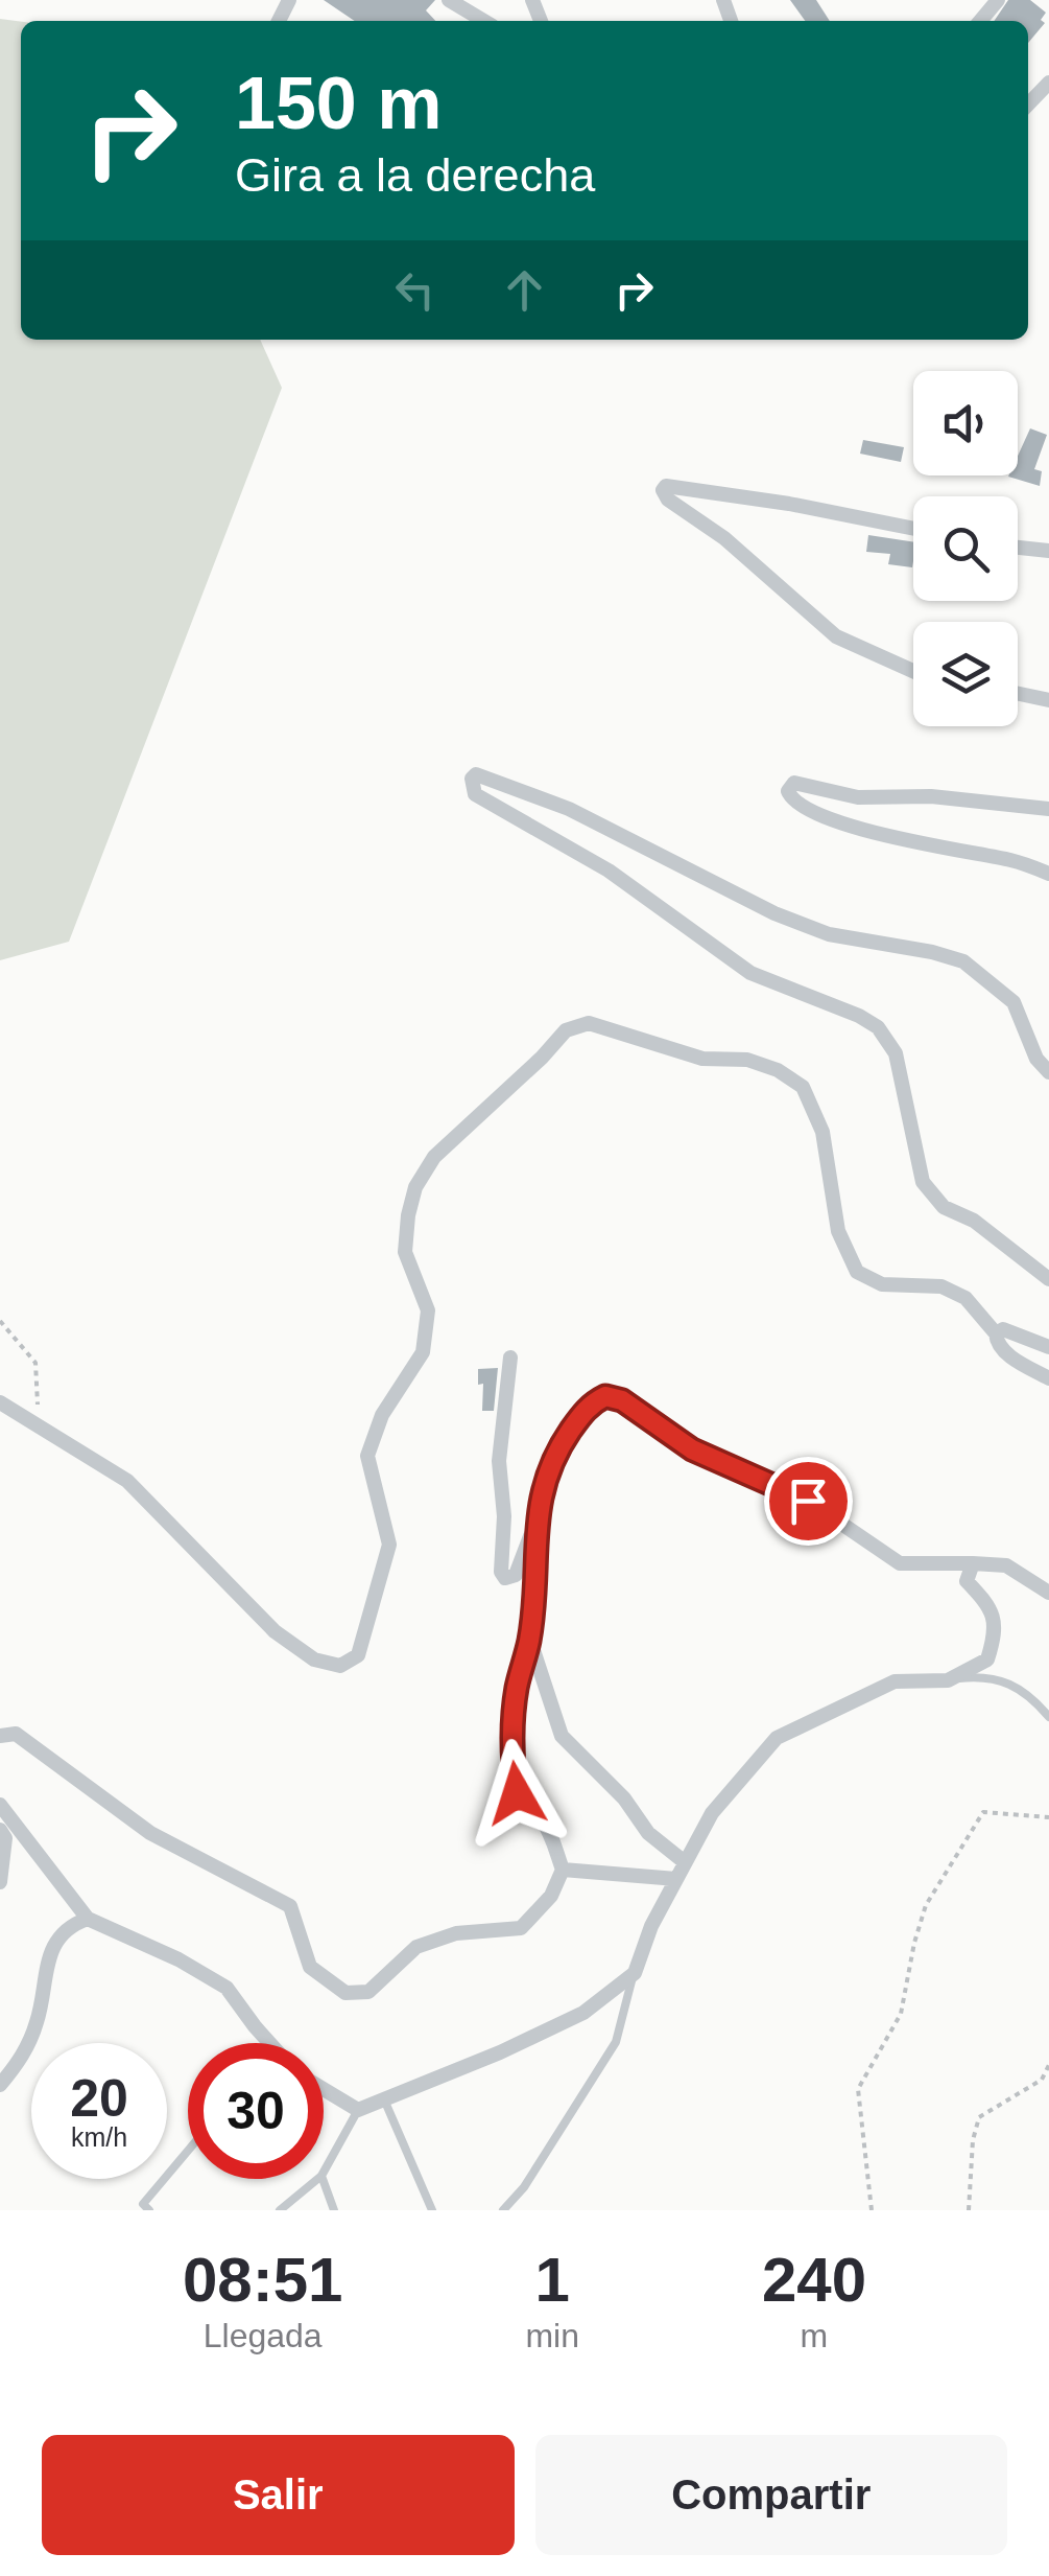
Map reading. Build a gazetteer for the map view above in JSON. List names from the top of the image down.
{
  "page": {
    "turn": ["150 m", "Gira a la derecha"],
    "speed": "20 km/h",
    "limit": "30",
    "eta": [
      "08:51",
      "Llegada",
      "1",
      "min",
      "240",
      "m"
    ],
    "buttons": ["Salir", "Compartir"]
  }
}
